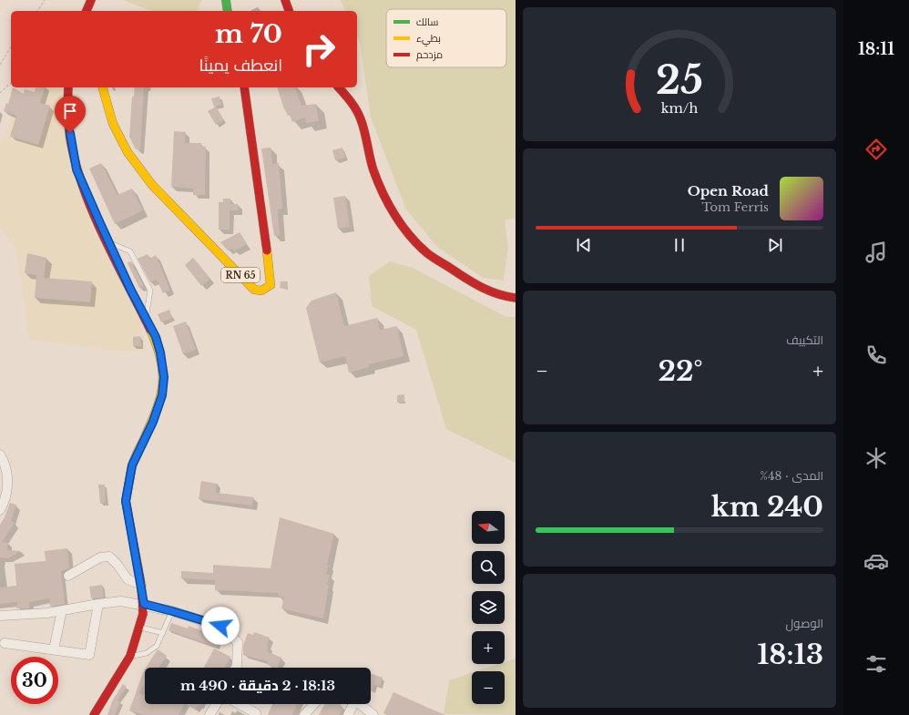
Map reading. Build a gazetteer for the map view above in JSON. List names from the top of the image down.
{
  "streets": {
    "main road": ["RN 65"]
  },
  "legend": ["سالك", "بطيء", "مزدحم"],
  "north": "left",
  "page": {
    "tabs": "18:11",
    "turn": ["70 m", "انعطف يمينًا"],
    "song": ["Open Road", "Tom Ferris"],
    "tile": [
      "التكييف",
      ["المدى · 48%", "240 km"],
      ["الوصول", "18:13"]
    ],
    "heat": ["−", "22°", "+"],
    "map_buttons": ["+", "−"],
    "limit": "30",
    "trip": "18:13 · 2 دقيقة · 490 m",
    "gauge": ["25", "km/h"]
  }
}
